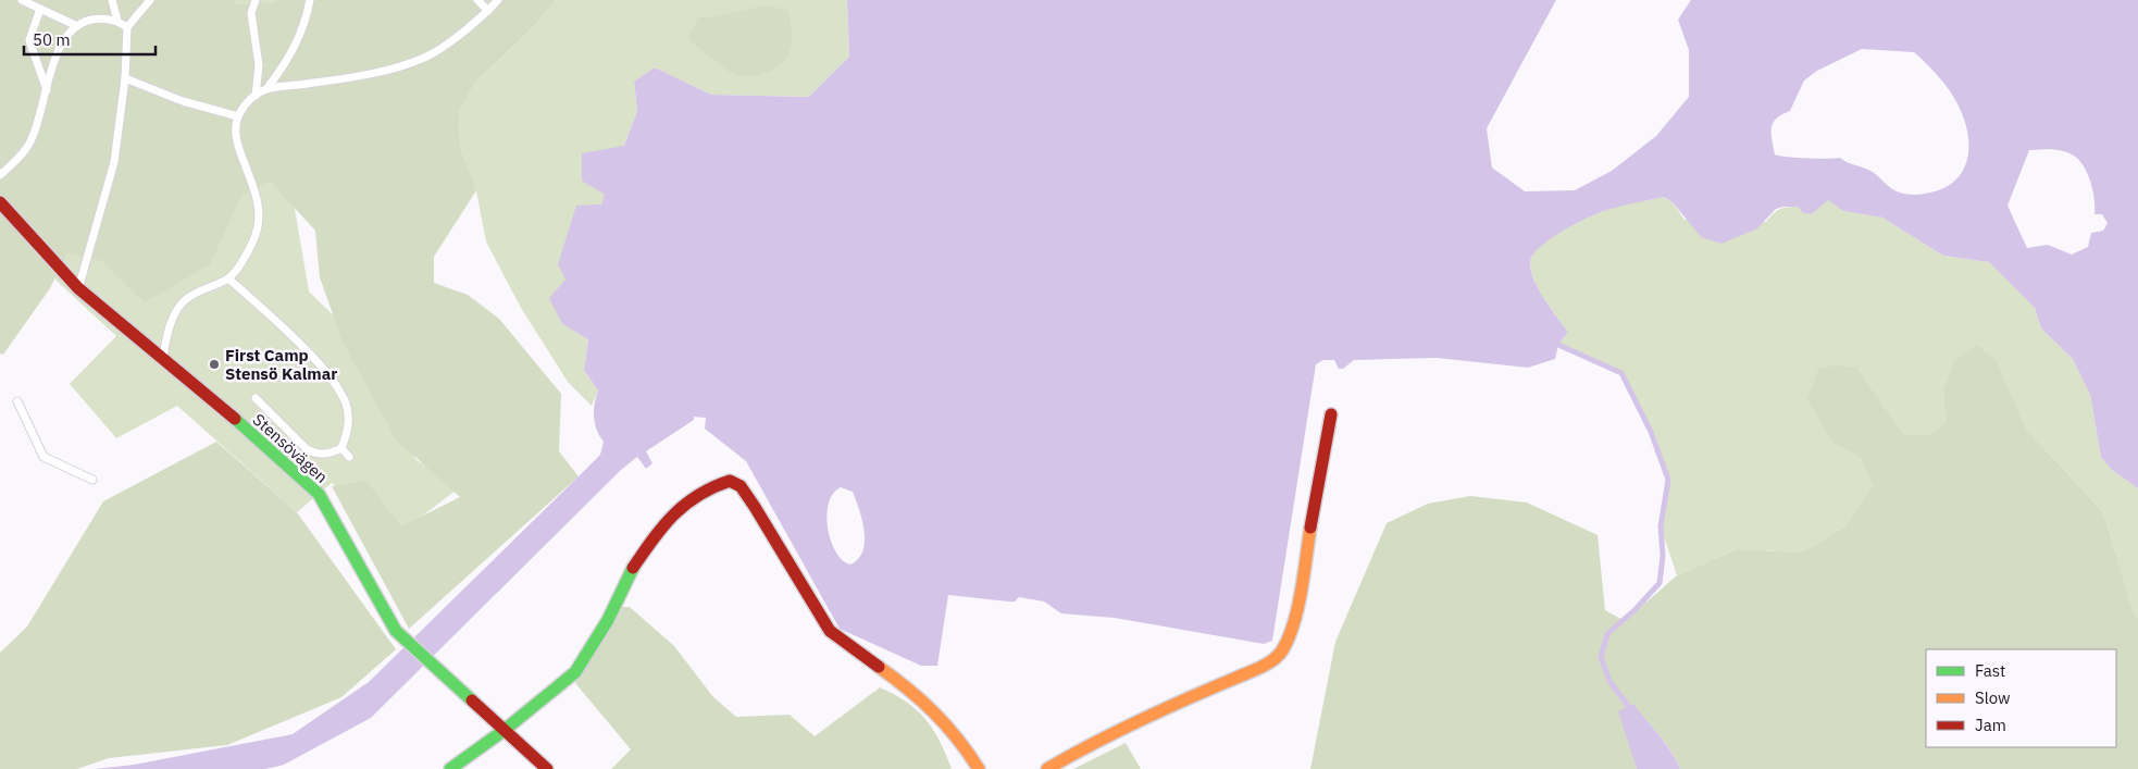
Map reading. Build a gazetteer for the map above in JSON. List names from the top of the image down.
{
  "streets": {
    "street": ["Stensövägen"]
  },
  "places": ["First Camp Stensö Kalmar"],
  "legend": ["Fast", "Slow", "Jam"],
  "scale_bar": "50 m"
}
